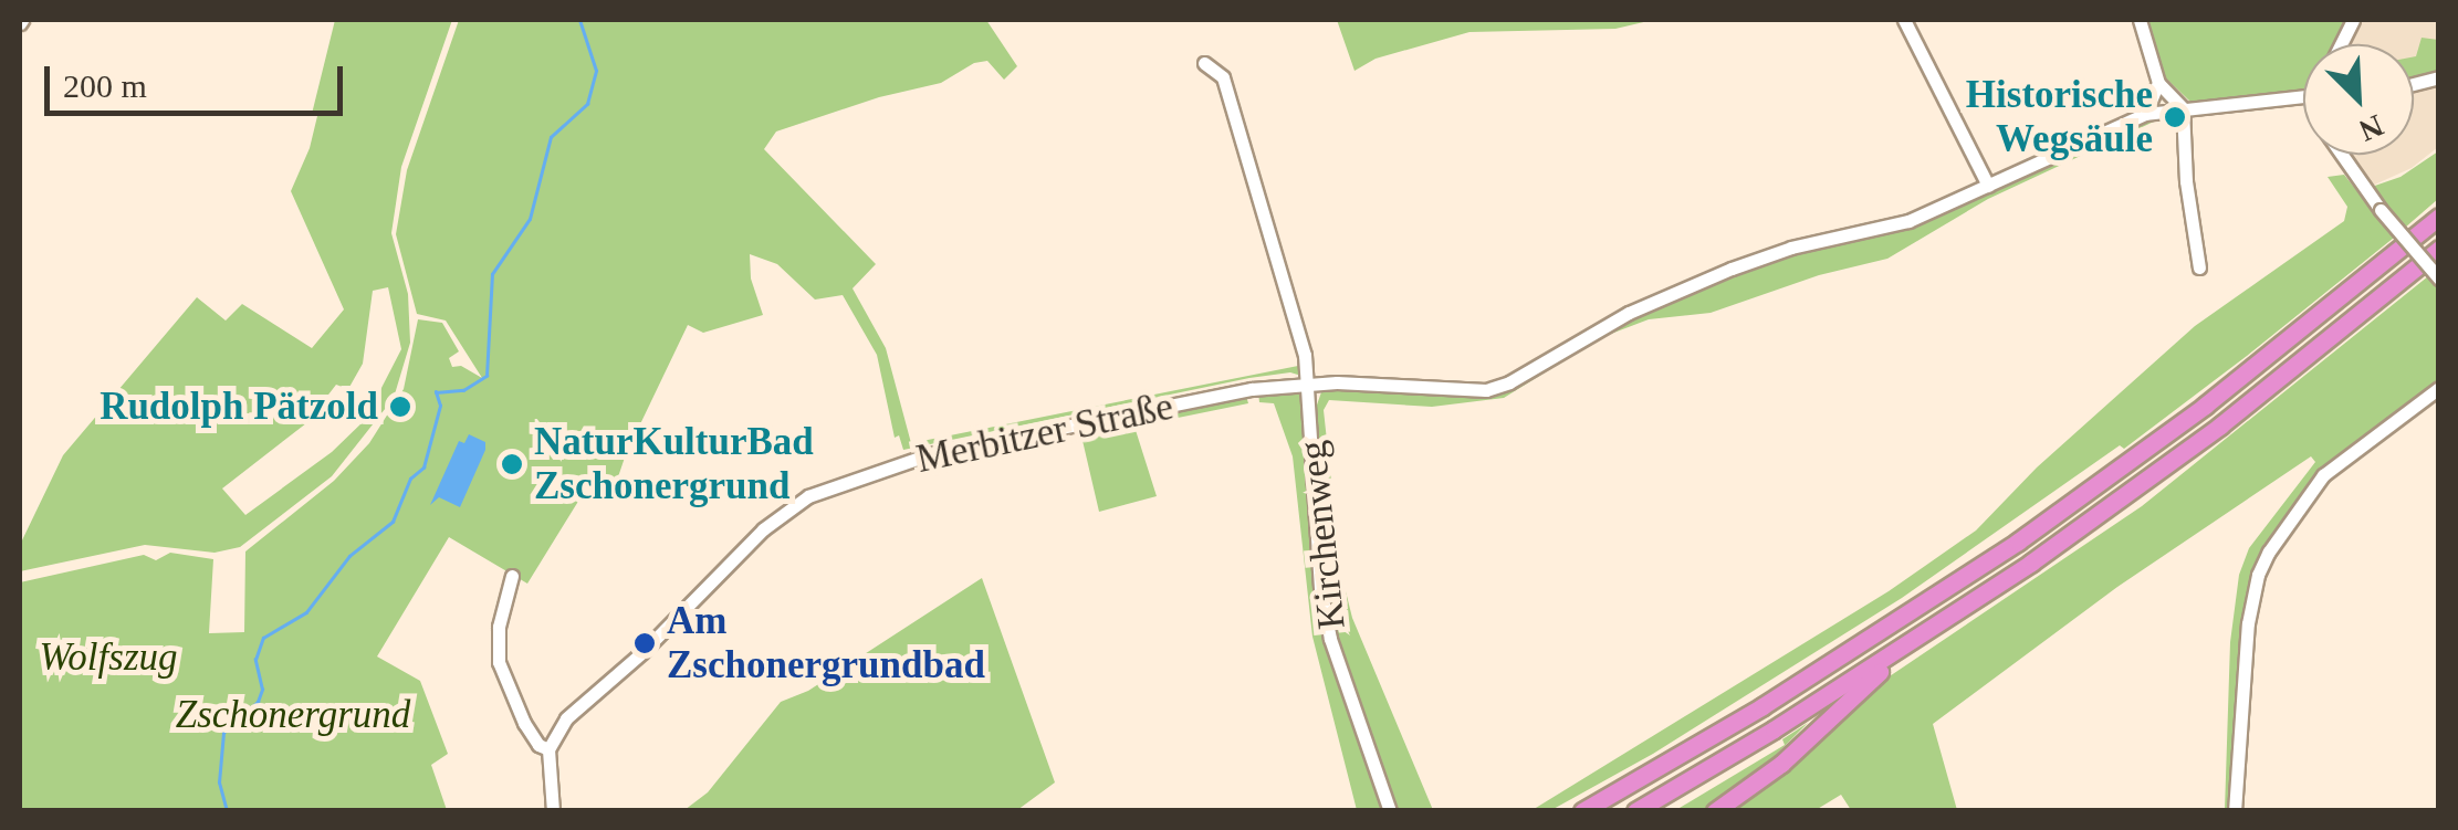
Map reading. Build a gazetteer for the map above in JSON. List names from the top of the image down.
{
  "streets": {
    "street": ["Merbitzer Straße", "Kirchenweg"]
  },
  "crossings": [
    ["Merbitzer Straße", "Kirchenweg"]
  ],
  "parks": ["Wolfszug", "Zschonergrund"],
  "places": [
    "Historische Wegsäule",
    "Rudolph Pätzold",
    "NaturKulturBad Zschonergrund",
    "Am Zschonergrundbad"
  ],
  "scale_bar": "200 m",
  "north": "bottom right"
}
